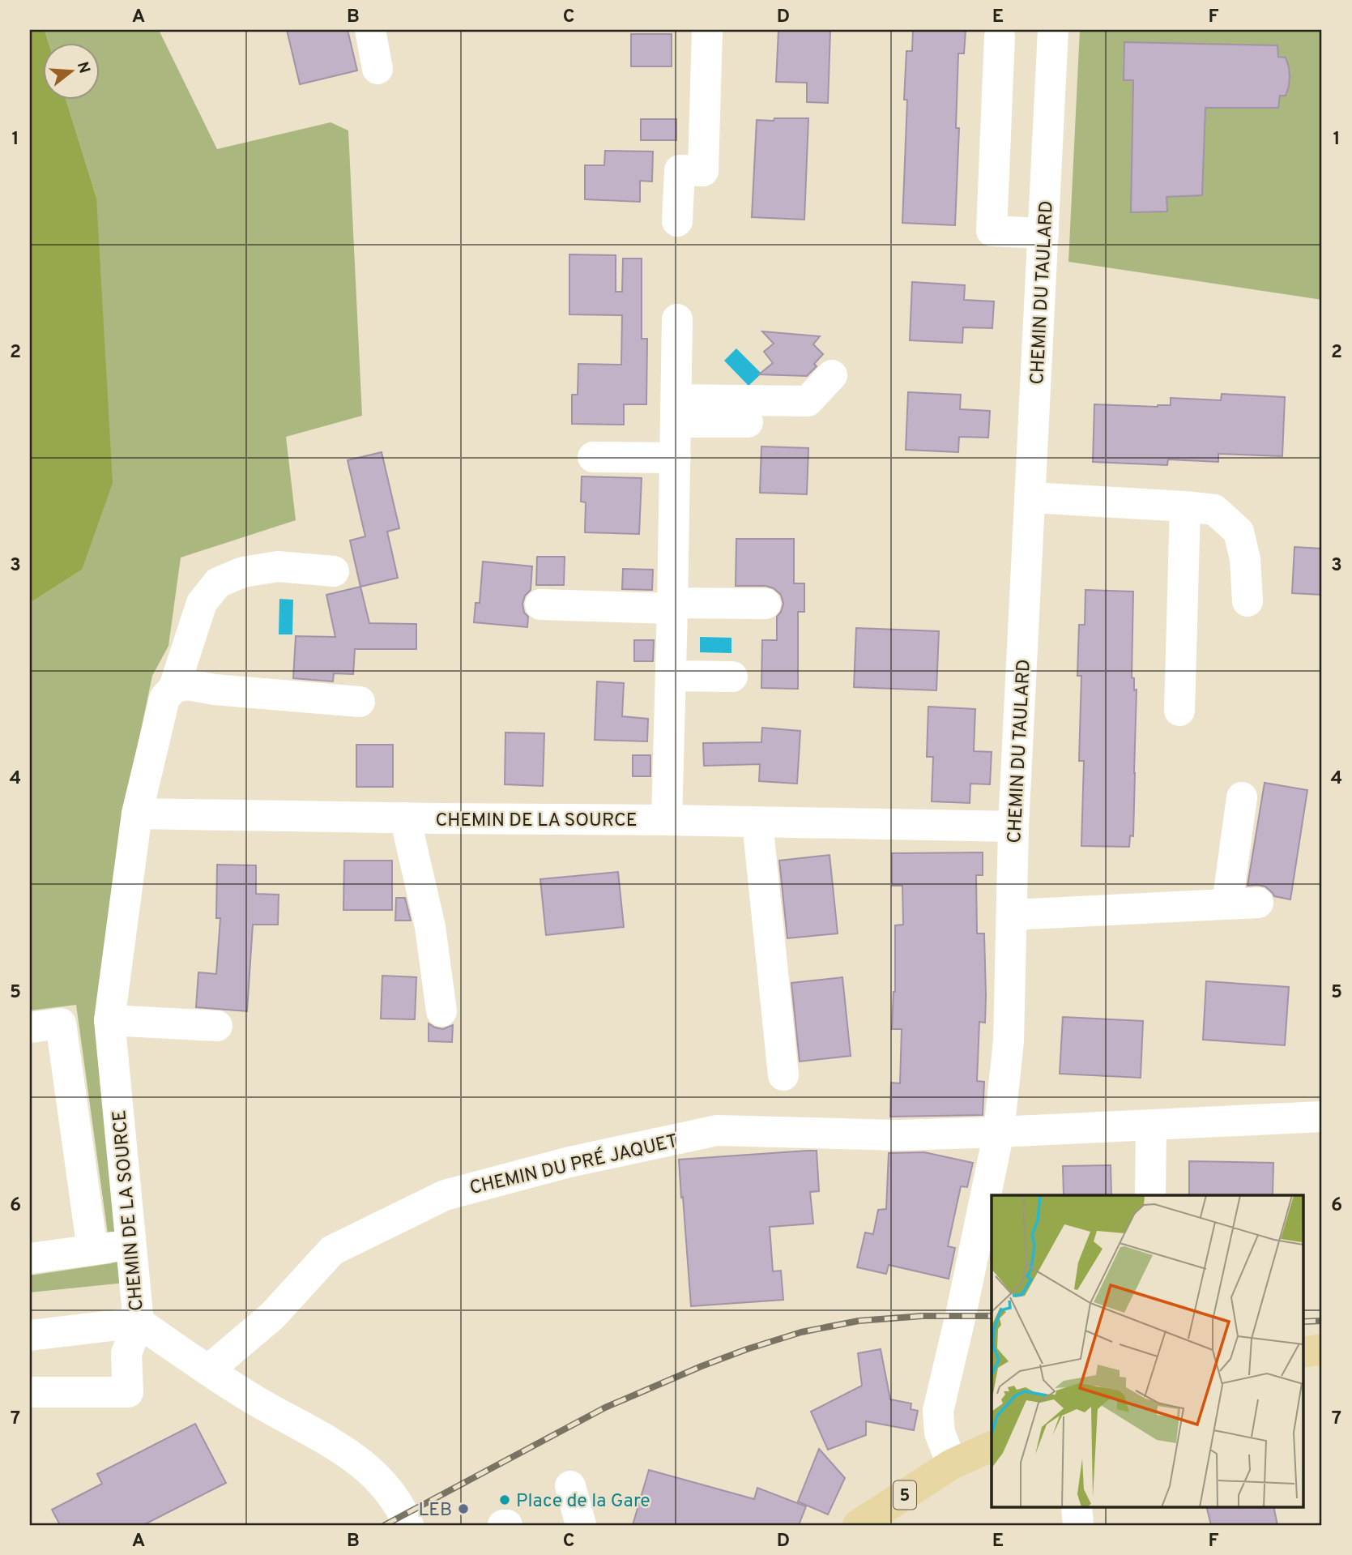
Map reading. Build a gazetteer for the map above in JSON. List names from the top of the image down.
{
  "streets": {
    "main road": ["5"],
    "street": ["CHEMIN DU TAULARD", "CHEMIN DE LA SOURCE", "CHEMIN DU PRÉ JAQUET"]
  },
  "crossings": [
    ["CHEMIN DU TAULARD", "CHEMIN DE LA SOURCE"],
    ["CHEMIN DU TAULARD", "CHEMIN DU PRÉ JAQUET"],
    ["CHEMIN DU TAULARD", "5"],
    ["CHEMIN DE LA SOURCE", "CHEMIN DU PRÉ JAQUET"]
  ],
  "places": ["Place de la Gare", "LEB"],
  "north": "right",
  "grid": {
    "columns": [
      "A",
      "B",
      "C",
      "D",
      "E",
      "F"
    ],
    "rows": [
      "1",
      "2",
      "3",
      "4",
      "5",
      "6",
      "7"
    ]
  }
}
